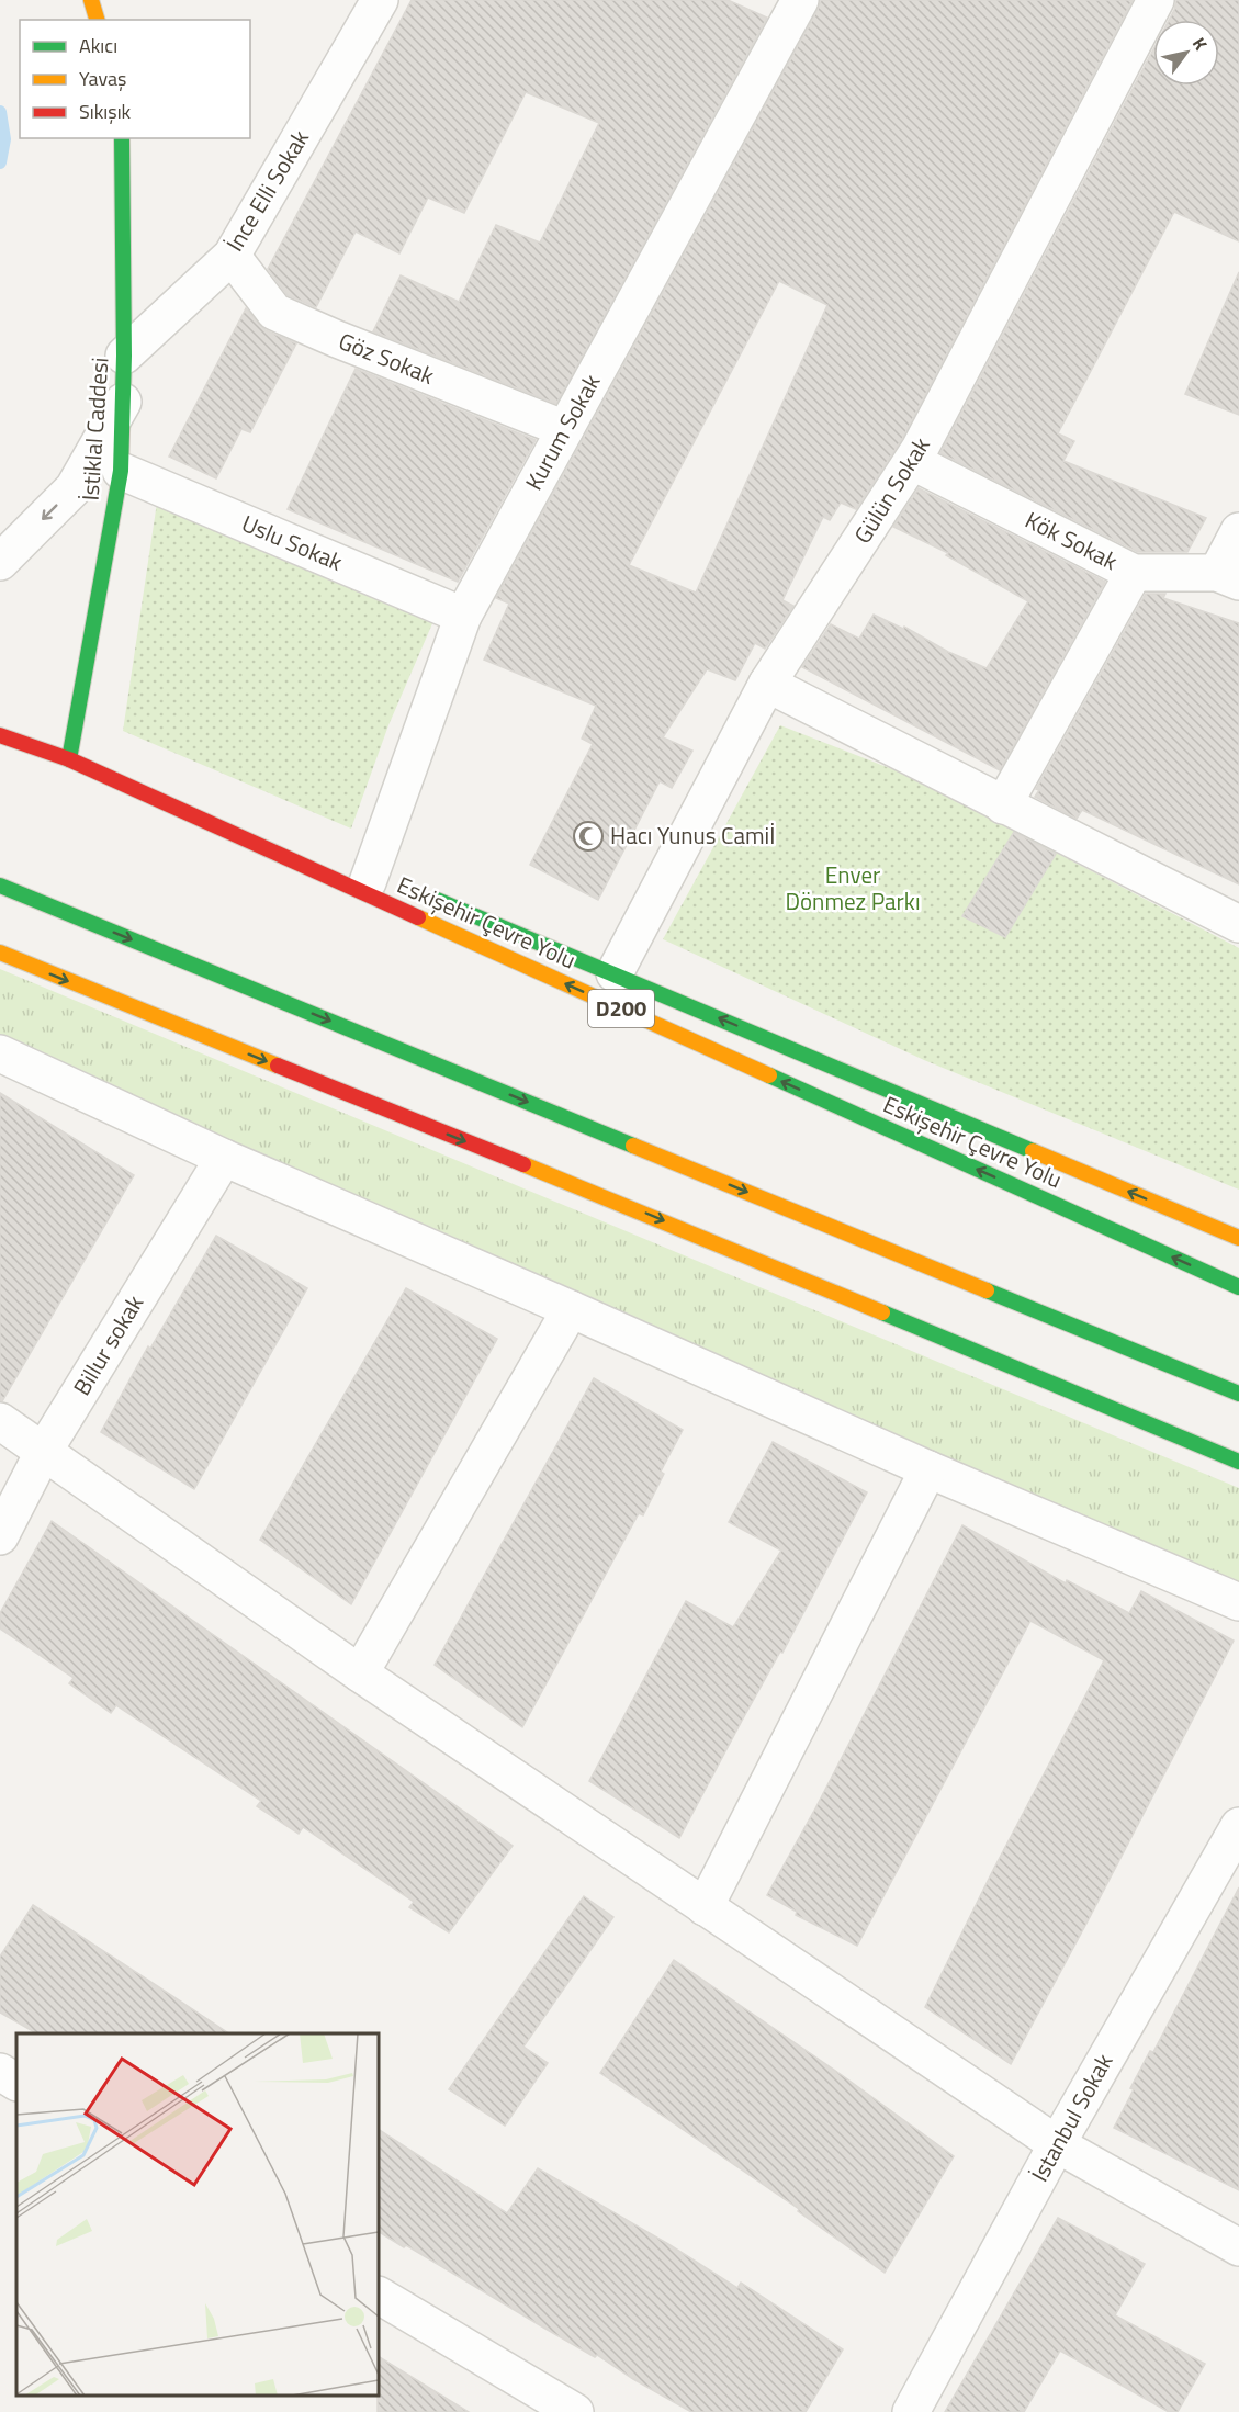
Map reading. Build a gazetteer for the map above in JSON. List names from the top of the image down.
{
  "streets": {
    "main road": ["İstiklal Caddesi", "Eskişehir Çevre Yolu", "D200"],
    "street": [
      "İnce Elli Sokak",
      "Göz Sokak",
      "Kurum Sokak",
      "Gülün Sokak",
      "Kök Sokak",
      "Uslu Sokak",
      "Billur sokak",
      "İstanbul Sokak"
    ]
  },
  "crossings": [
    ["İnce Elli Sokak", "Göz Sokak"],
    ["İnce Elli Sokak", "İstiklal Caddesi"],
    ["Göz Sokak", "Kurum Sokak"],
    ["İstiklal Caddesi", "Uslu Sokak"],
    ["İstiklal Caddesi", "Eskişehir Çevre Yolu"],
    ["Kurum Sokak", "Uslu Sokak"],
    ["Gülün Sokak", "Kök Sokak"]
  ],
  "parks": ["Enver Dönmez Parkı"],
  "places": {
    "mosque": ["Hacı Yunus Camiİ"]
  },
  "legend": ["Akıcı", "Yavaş", "Sıkışık"],
  "north": "top right"
}
